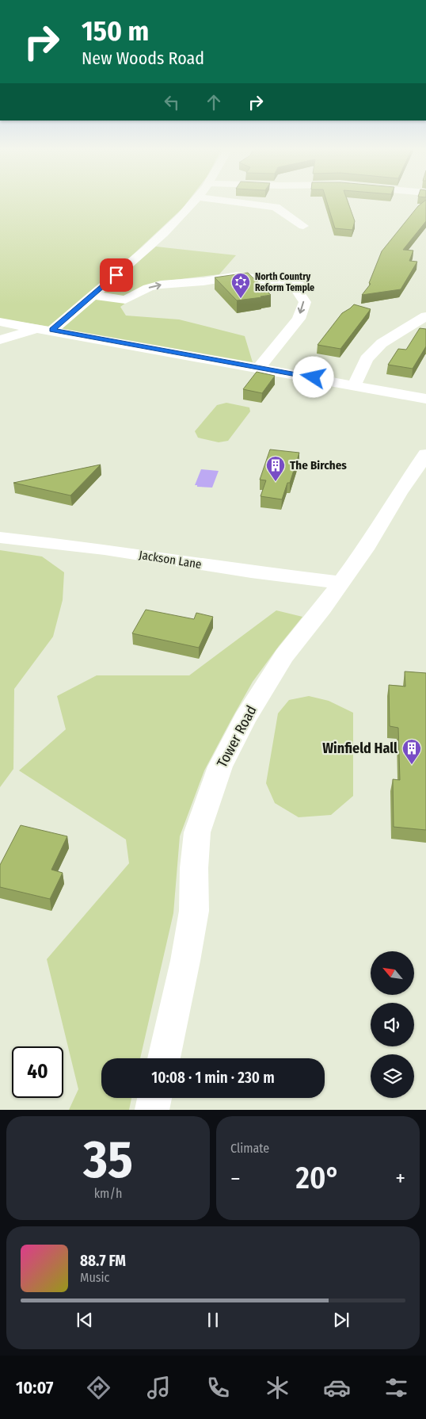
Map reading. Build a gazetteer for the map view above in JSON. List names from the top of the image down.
{
  "streets": {
    "street": ["Jackson Lane", "Tower Road"]
  },
  "crossings": [
    ["Jackson Lane", "Tower Road"]
  ],
  "places": {
    "synagogue": ["North Country Reform Temple"],
    "building": ["The Birches", "Winfield Hall"]
  },
  "north": "top left",
  "page": {
    "turn": ["150 m", "New Woods Road"],
    "limit": "40",
    "trip": "10:08 · 1 min · 230 m",
    "tile": [
      ["35", "km/h"],
      "Climate"
    ],
    "heat": ["−", "20°", "+"],
    "song": ["88.7 FM", "Music"],
    "tabs": "10:07"
  }
}
